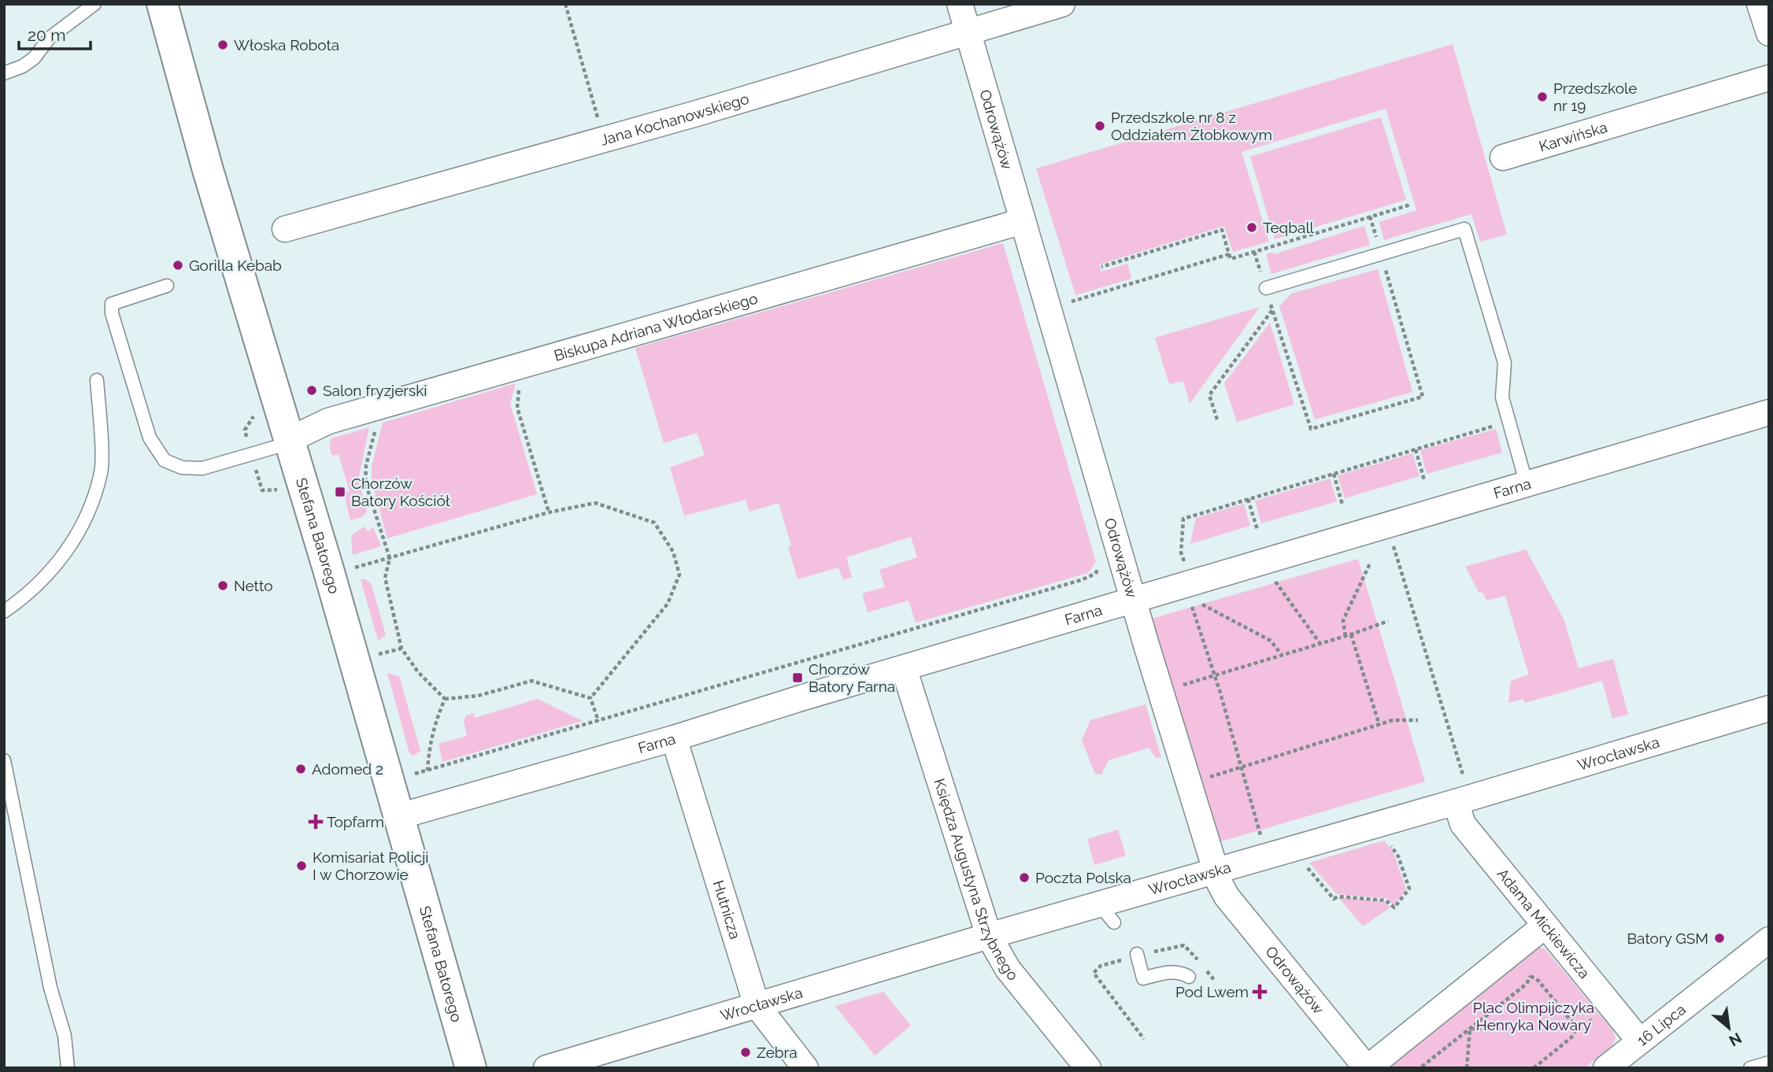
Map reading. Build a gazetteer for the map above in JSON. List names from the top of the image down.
{
  "streets": {
    "street": [
      "Jana Kochanowskiego",
      "Odrowążów",
      "Karwińska",
      "Biskupa Adriana Włodarskiego",
      "Farna",
      "Stefana Batorego",
      "Wrocławska",
      "Księdza Augustyna Strzybnego",
      "Hutnicza",
      "Adama Mickiewicza",
      "16 Lipca"
    ]
  },
  "crossings": [
    ["Jana Kochanowskiego", "Odrowążów"],
    ["Odrowążów", "Biskupa Adriana Włodarskiego"],
    ["Odrowążów", "Farna"],
    ["Odrowążów", "Wrocławska"],
    ["Biskupa Adriana Włodarskiego", "Stefana Batorego"],
    ["Farna", "Stefana Batorego"],
    ["Farna", "Księdza Augustyna Strzybnego"],
    ["Farna", "Hutnicza"],
    ["Wrocławska", "Księdza Augustyna Strzybnego"],
    ["Wrocławska", "Hutnicza"],
    ["Wrocławska", "Adama Mickiewicza"],
    ["Adama Mickiewicza", "16 Lipca"]
  ],
  "parks": ["Plac Olimpijczyka Henryka Nowary"],
  "places": {
    "other": [
      "Włoska Robota",
      "Przedszkole nr 19",
      "Przedszkole nr 8 z Oddziałem Żłobkowym",
      "Teqball",
      "Gorilla Kebab",
      "Salon fryzjerski",
      "Netto",
      "Adomed 2",
      "Komisariat Policji I w Chorzowie",
      "Poczta Polska",
      "Batory GSM",
      "Zebra"
    ],
    "transit": ["Chorzów Batory Kościół", "Chorzów Batory Farna"],
    "health": ["Topfarm", "Pod Lwem"]
  },
  "scale_bar": "20 m",
  "north": "bottom right"
}
